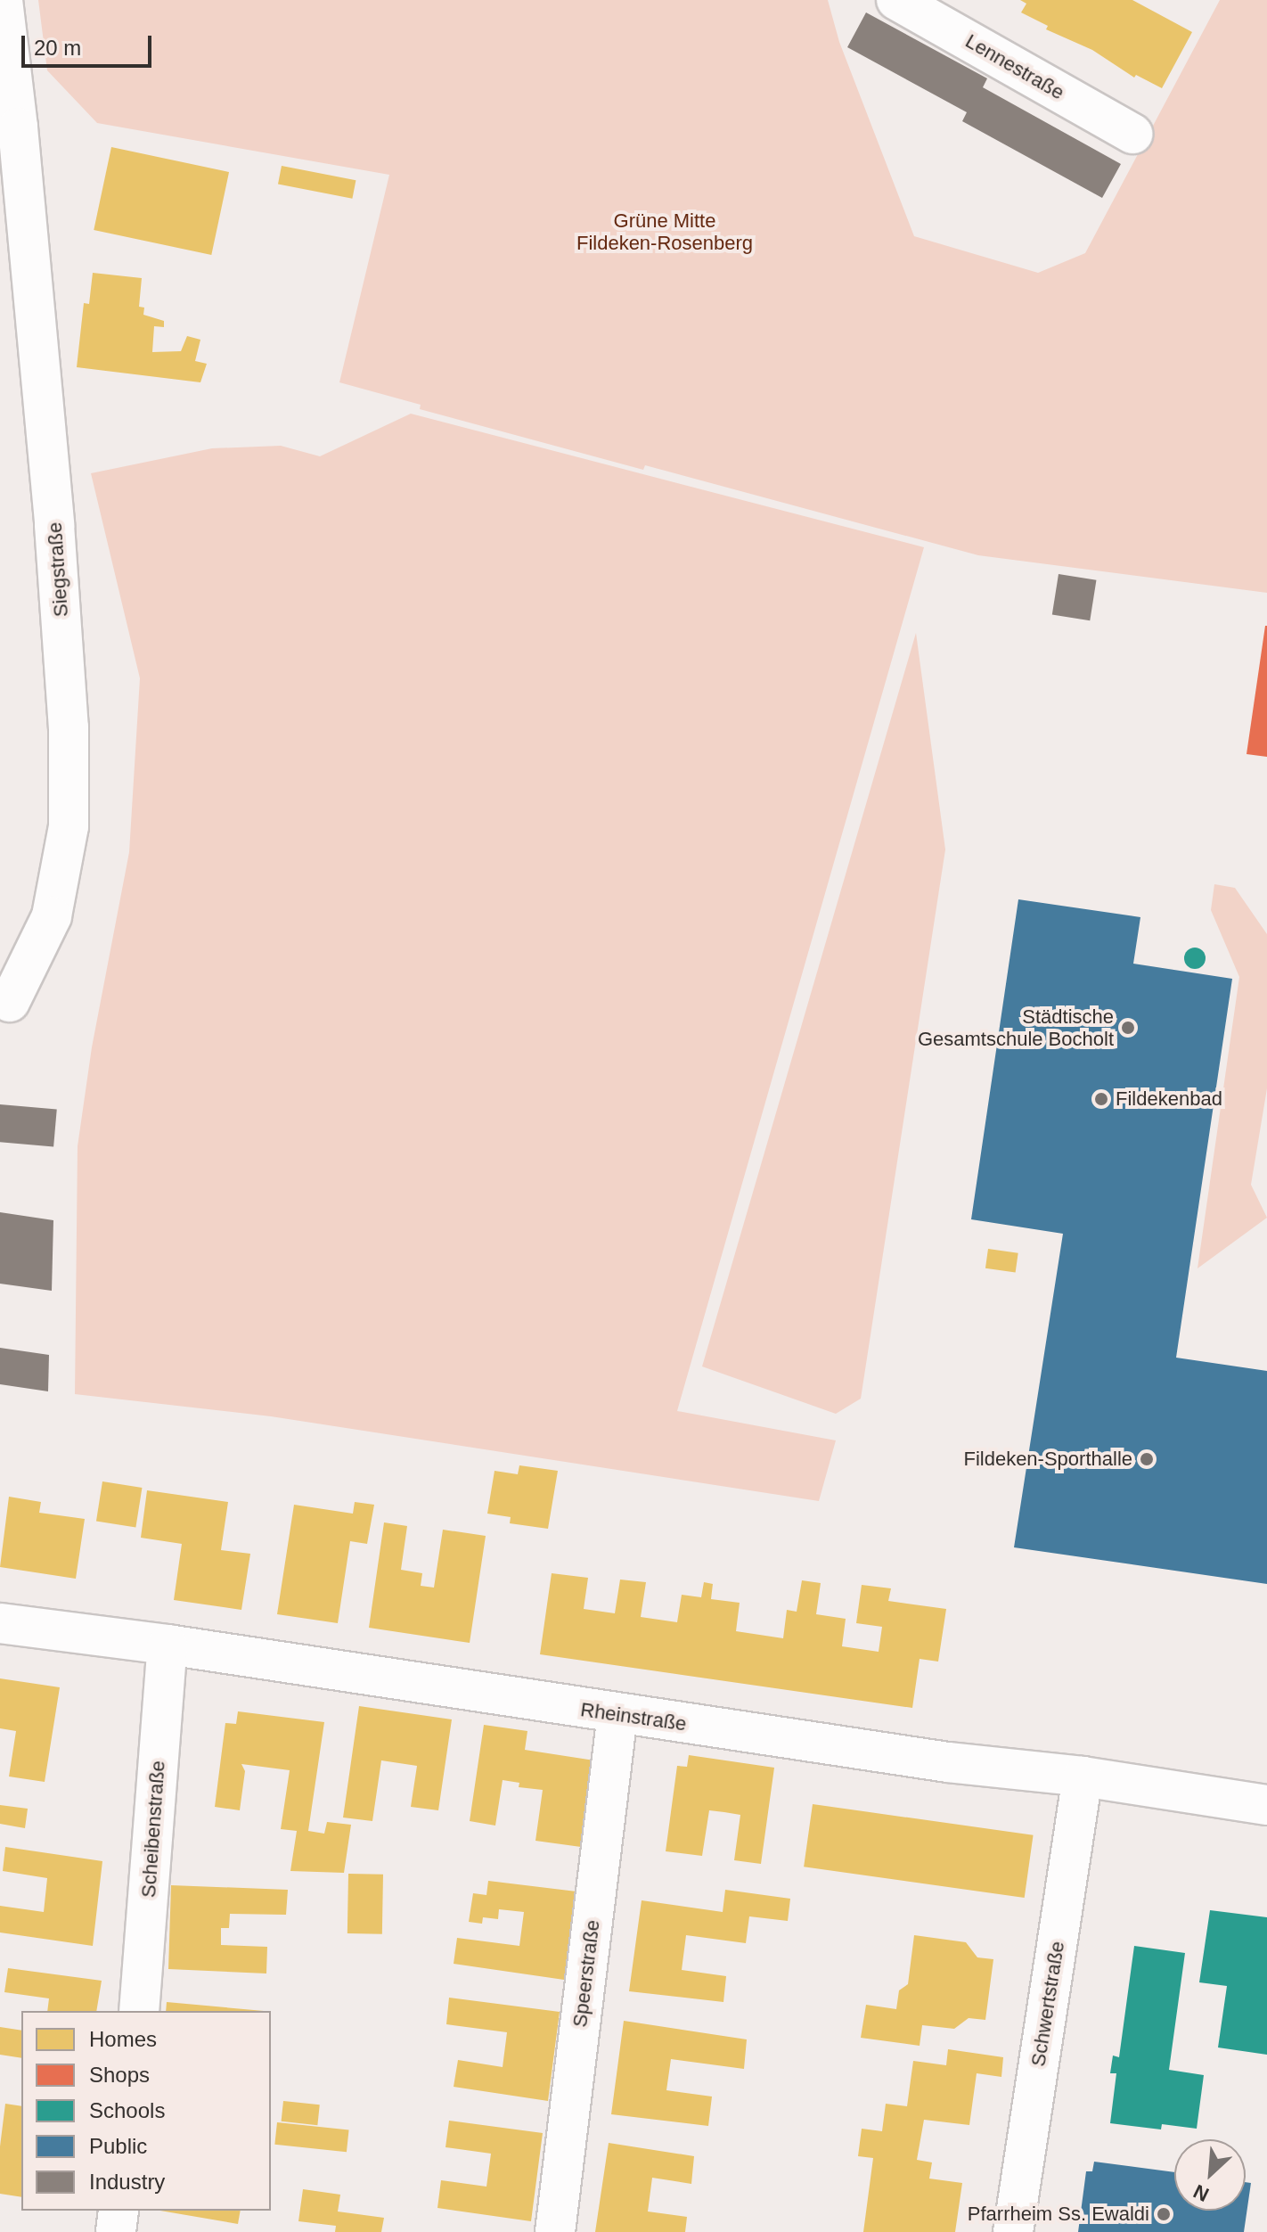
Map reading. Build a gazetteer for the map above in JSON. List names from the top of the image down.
{
  "streets": {
    "street": [
      "Lennestraße",
      "Siegstraße",
      "Rheinstraße",
      "Scheibenstraße",
      "Speerstraße",
      "Schwertstraße"
    ]
  },
  "crossings": [
    ["Rheinstraße", "Scheibenstraße"],
    ["Rheinstraße", "Speerstraße"],
    ["Rheinstraße", "Schwertstraße"]
  ],
  "parks": ["Grüne Mitte Fildeken-Rosenberg"],
  "places": [
    "Städtische Gesamtschule Bocholt",
    "Fildekenbad",
    "Fildeken-Sporthalle",
    "Pfarrheim Ss. Ewaldi"
  ],
  "legend": [
    "Homes",
    "Shops",
    "Schools",
    "Public",
    "Industry"
  ],
  "scale_bar": "20 m",
  "north": "bottom left"
}
